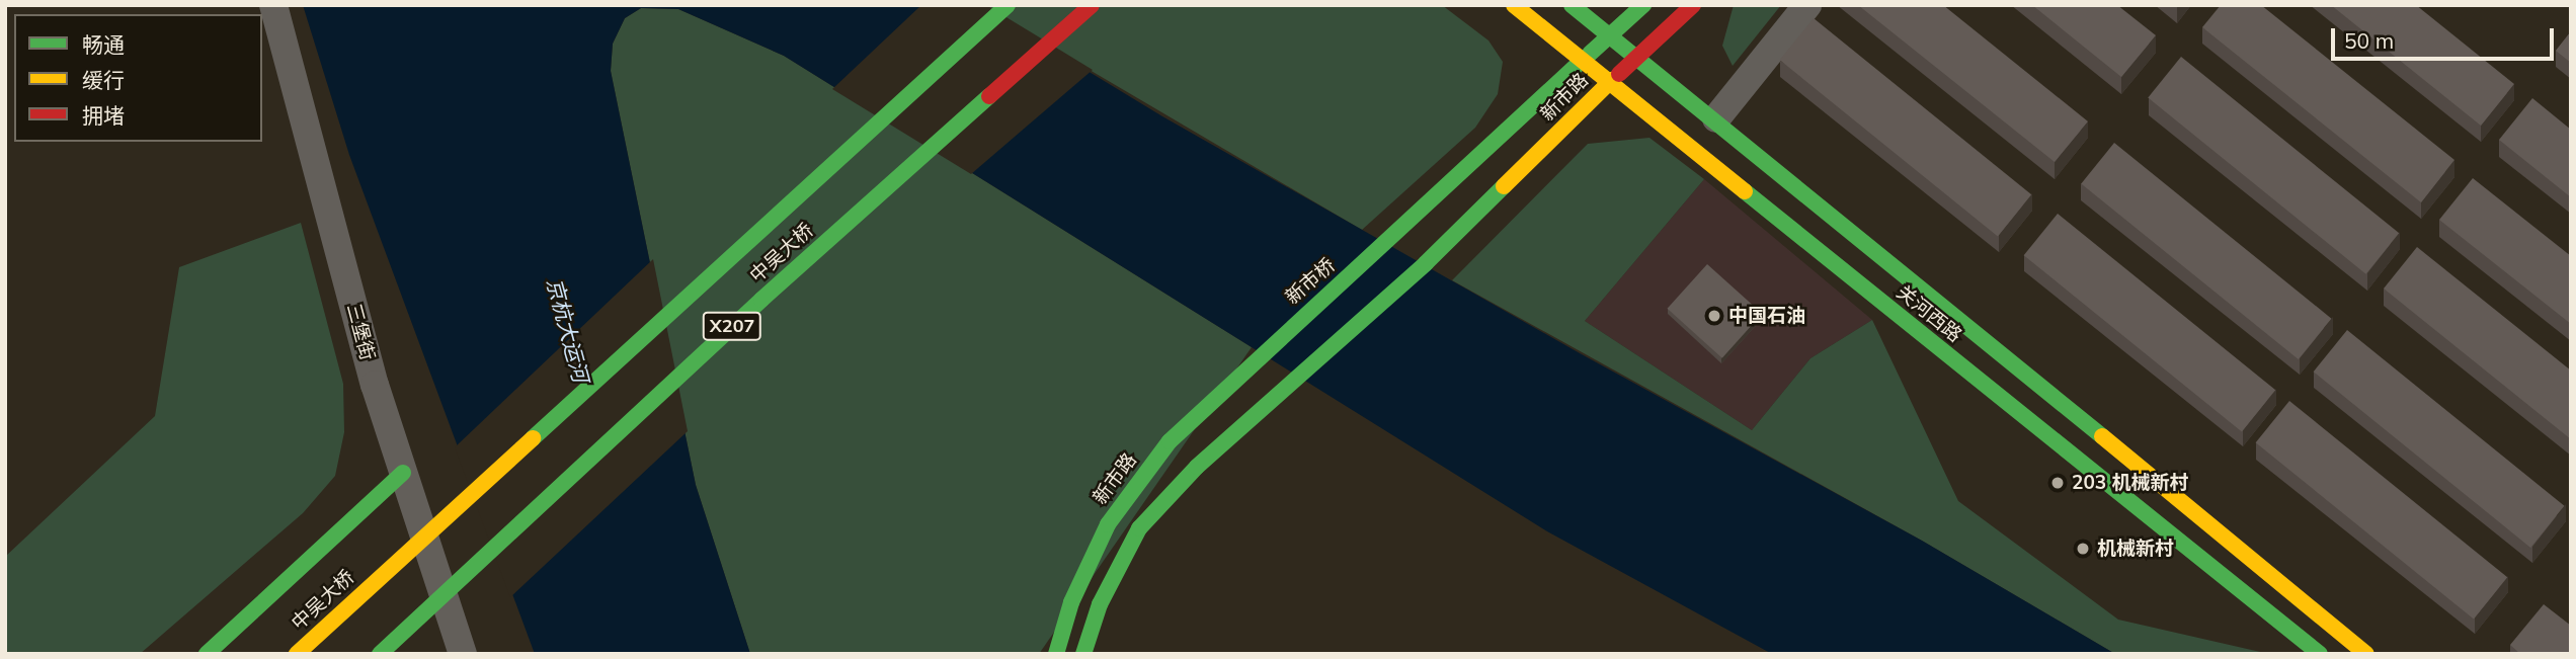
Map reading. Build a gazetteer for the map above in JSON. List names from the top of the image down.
{
  "streets": {
    "main road": [
      "新市路",
      "中吴大桥",
      "新市桥",
      "关河西路",
      "X207"
    ],
    "street": ["三堡街"]
  },
  "crossings": [
    ["新市路", "新市桥"],
    ["新市路", "关河西路"]
  ],
  "water": ["京杭大运河"],
  "places": ["中国石油", "203 机械新村", "机械新村"],
  "legend": ["畅通", "缓行", "拥堵"],
  "scale_bar": "50 m"
}
